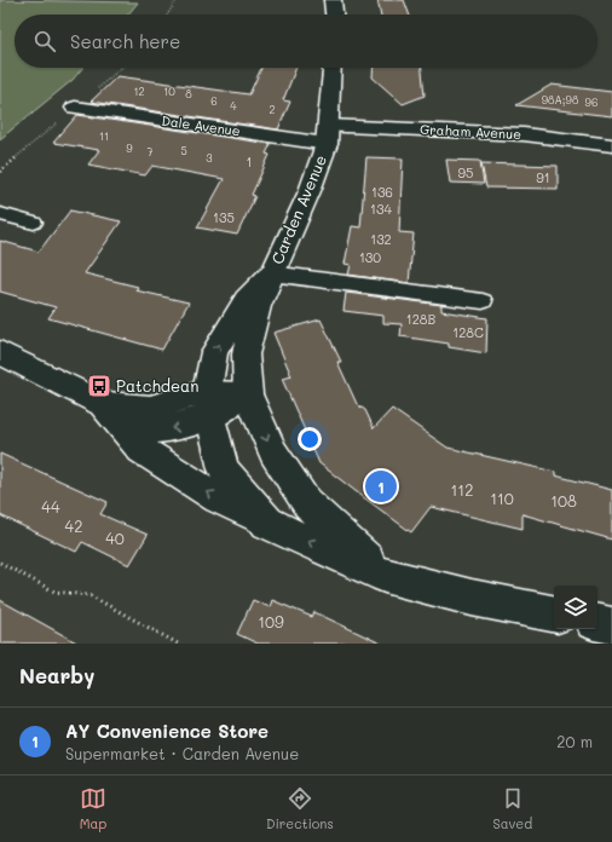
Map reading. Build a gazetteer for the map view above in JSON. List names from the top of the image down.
{
  "streets": {
    "street": ["Dale Avenue", "Graham Avenue", "Carden Avenue"]
  },
  "crossings": [
    ["Dale Avenue", "Graham Avenue"],
    ["Dale Avenue", "Carden Avenue"],
    ["Graham Avenue", "Carden Avenue"]
  ],
  "places": {
    "bus stop": ["Patchdean"]
  },
  "house_numbers": [
    "12",
    "10",
    "8",
    "98A;98",
    "6",
    "96",
    "4",
    "2",
    "11",
    "9",
    "5",
    "7",
    "3",
    "1",
    "95",
    "91",
    "136",
    "134",
    "135",
    "132",
    "130",
    "128B",
    "128C",
    "112",
    "110",
    "108",
    "44",
    "42",
    "40",
    "109"
  ],
  "page": {
    "search": "Search here",
    "pins": "1",
    "heading": "Nearby",
    "list": [
      {
        "mark": "1",
        "name": "AY Convenience Store",
        "note": "Supermarket · Carden Avenue",
        "value": "20 m"
      }
    ],
    "nav": ["Map", "Directions", "Saved"]
  }
}
